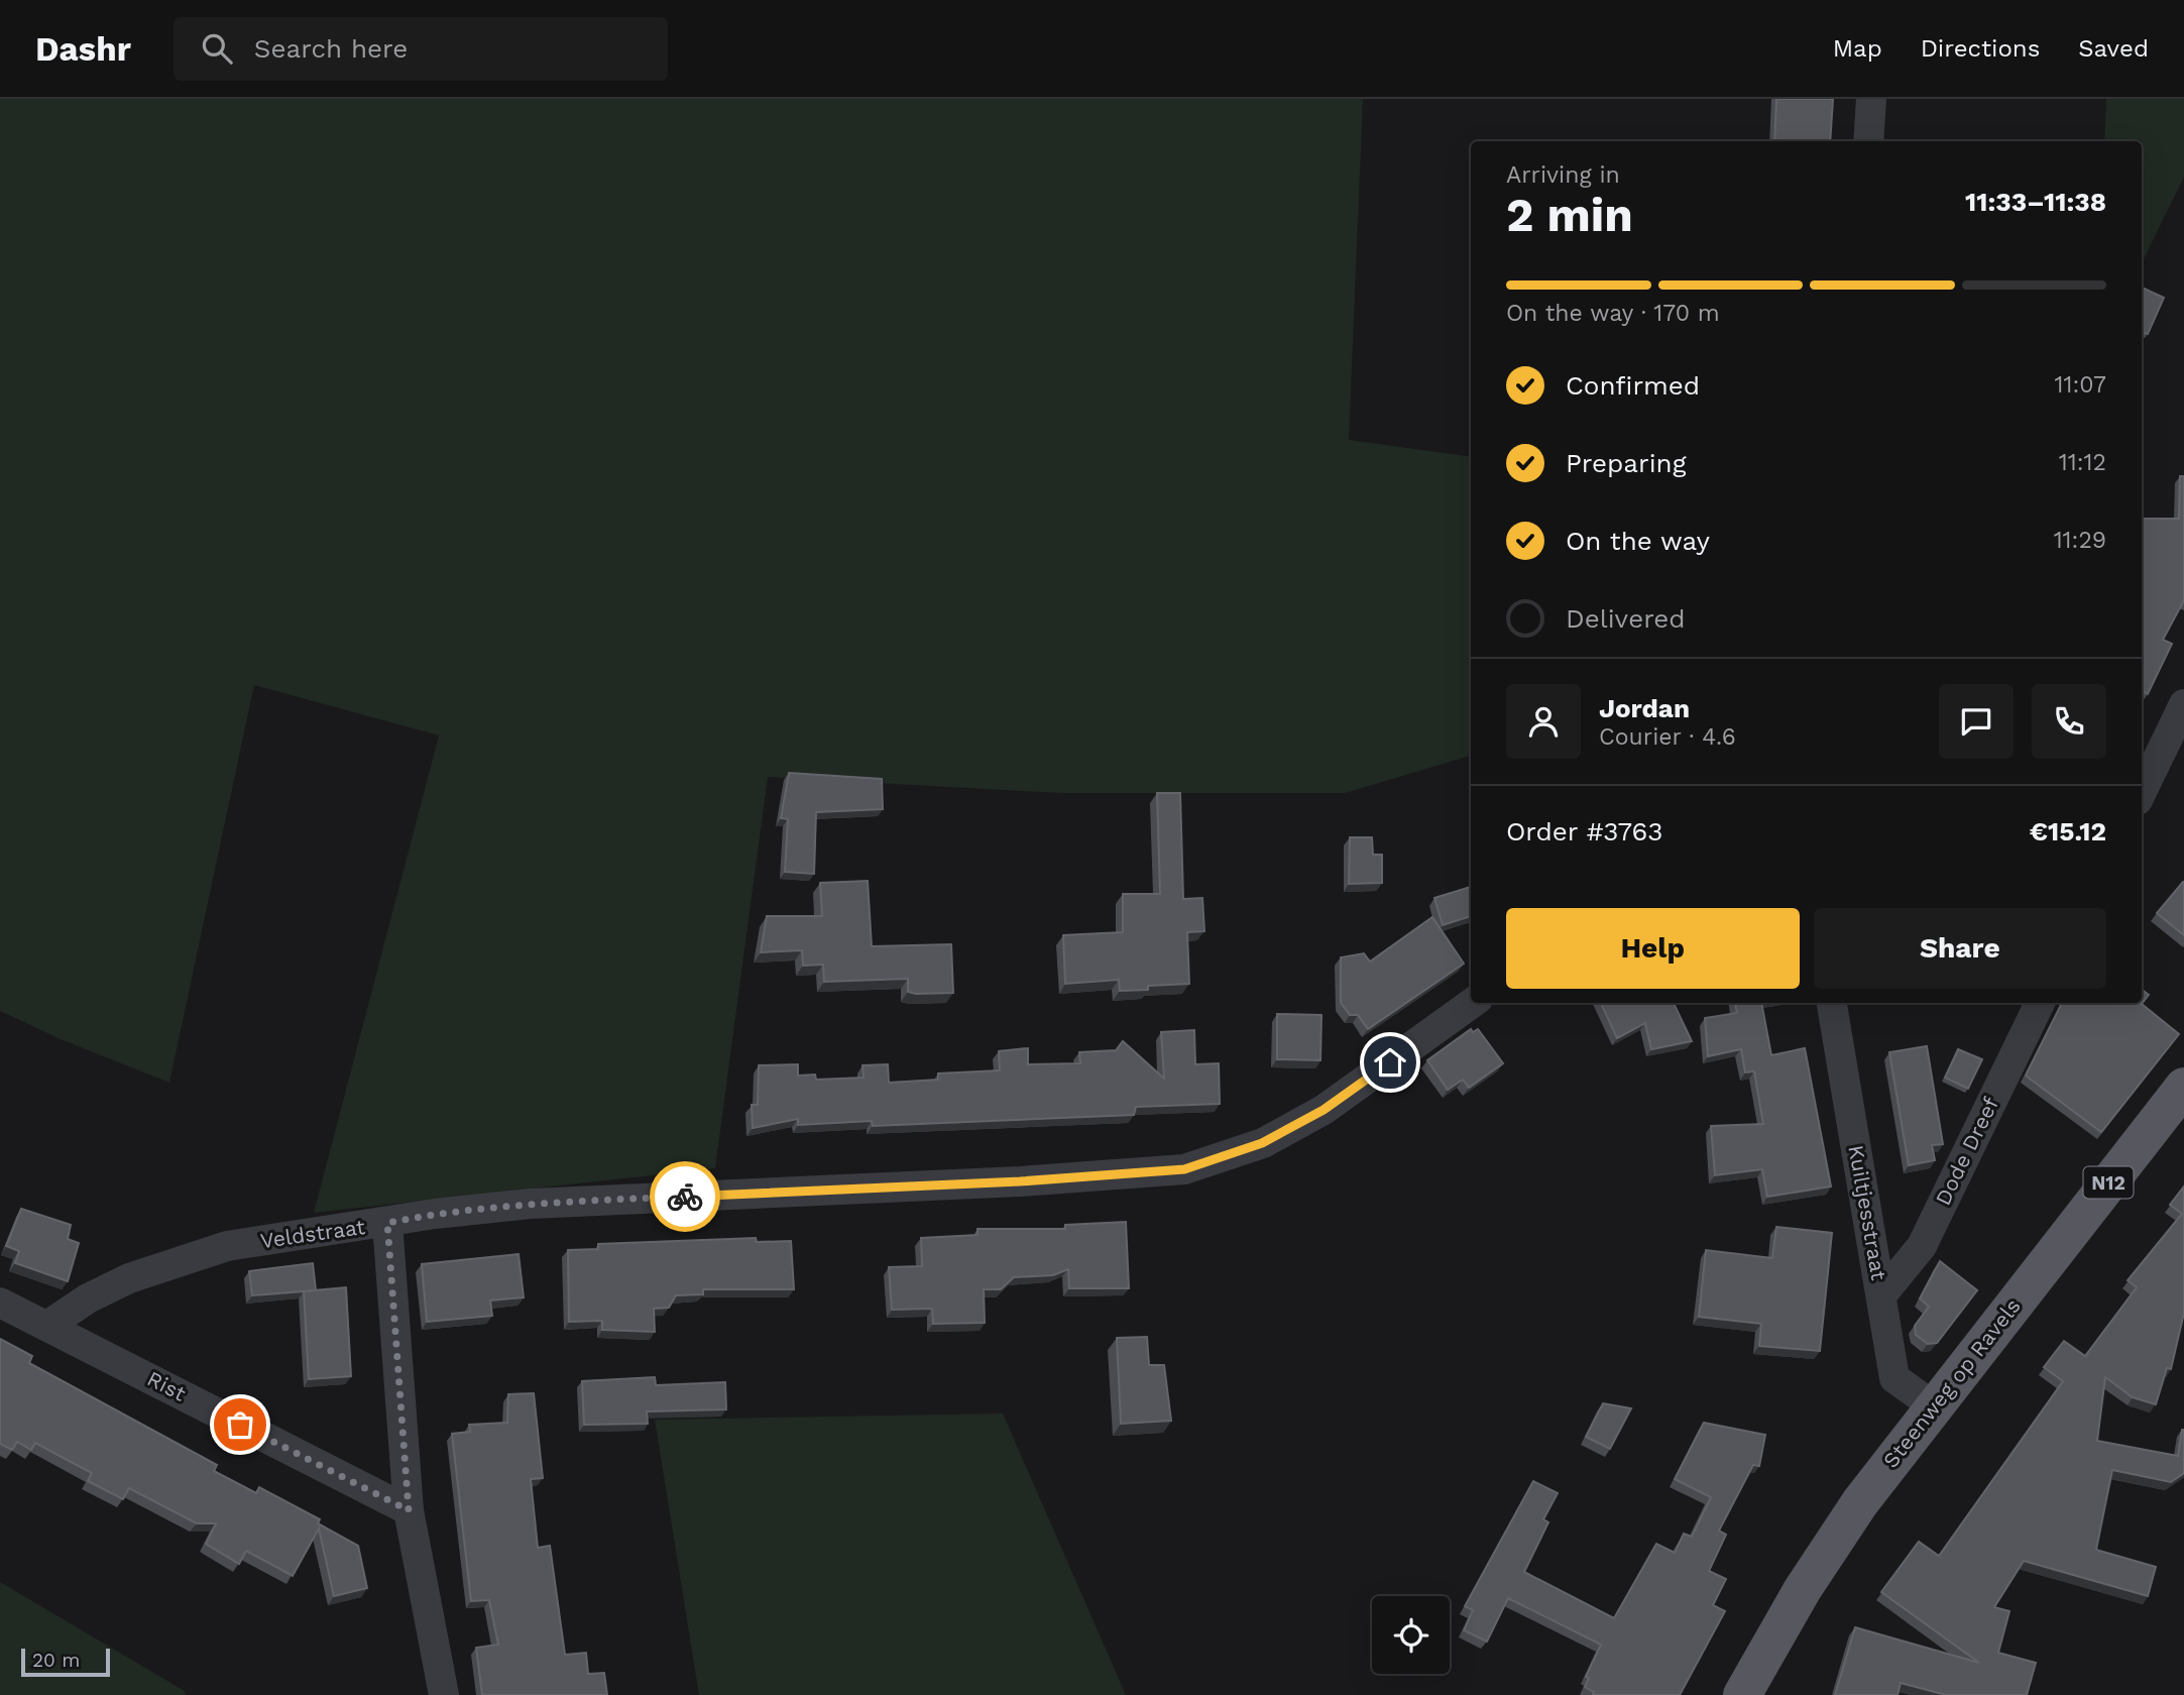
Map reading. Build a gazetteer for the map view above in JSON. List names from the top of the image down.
{
  "streets": {
    "main road": ["N12", "Steenweg op Ravels"],
    "street": [
      "Dode Dreef",
      "Kuiltjesstraat",
      "Veldstraat",
      "Rist"
    ]
  },
  "crossings": [
    ["Dode Dreef", "Kuiltjesstraat"],
    ["Kuiltjesstraat", "Steenweg op Ravels"],
    ["Veldstraat", "Rist"]
  ],
  "scale_bar": "20 m",
  "page": {
    "header": "Dashr",
    "search": "Search here",
    "nav": ["Map", "Directions", "Saved"],
    "heading": ["2 min", "Arriving in", "11:33–11:38"],
    "panel": [
      "Jordan",
      "Courier · 4.6",
      "Order #3763",
      "€15.12"
    ],
    "bar": "On the way · 170 m",
    "list": [
      ["Confirmed", "11:07"],
      ["Preparing", "11:12"],
      ["On the way", "11:29"],
      "Delivered"
    ],
    "buttons": ["Help", "Share"],
    "scale": "20 m"
  }
}
